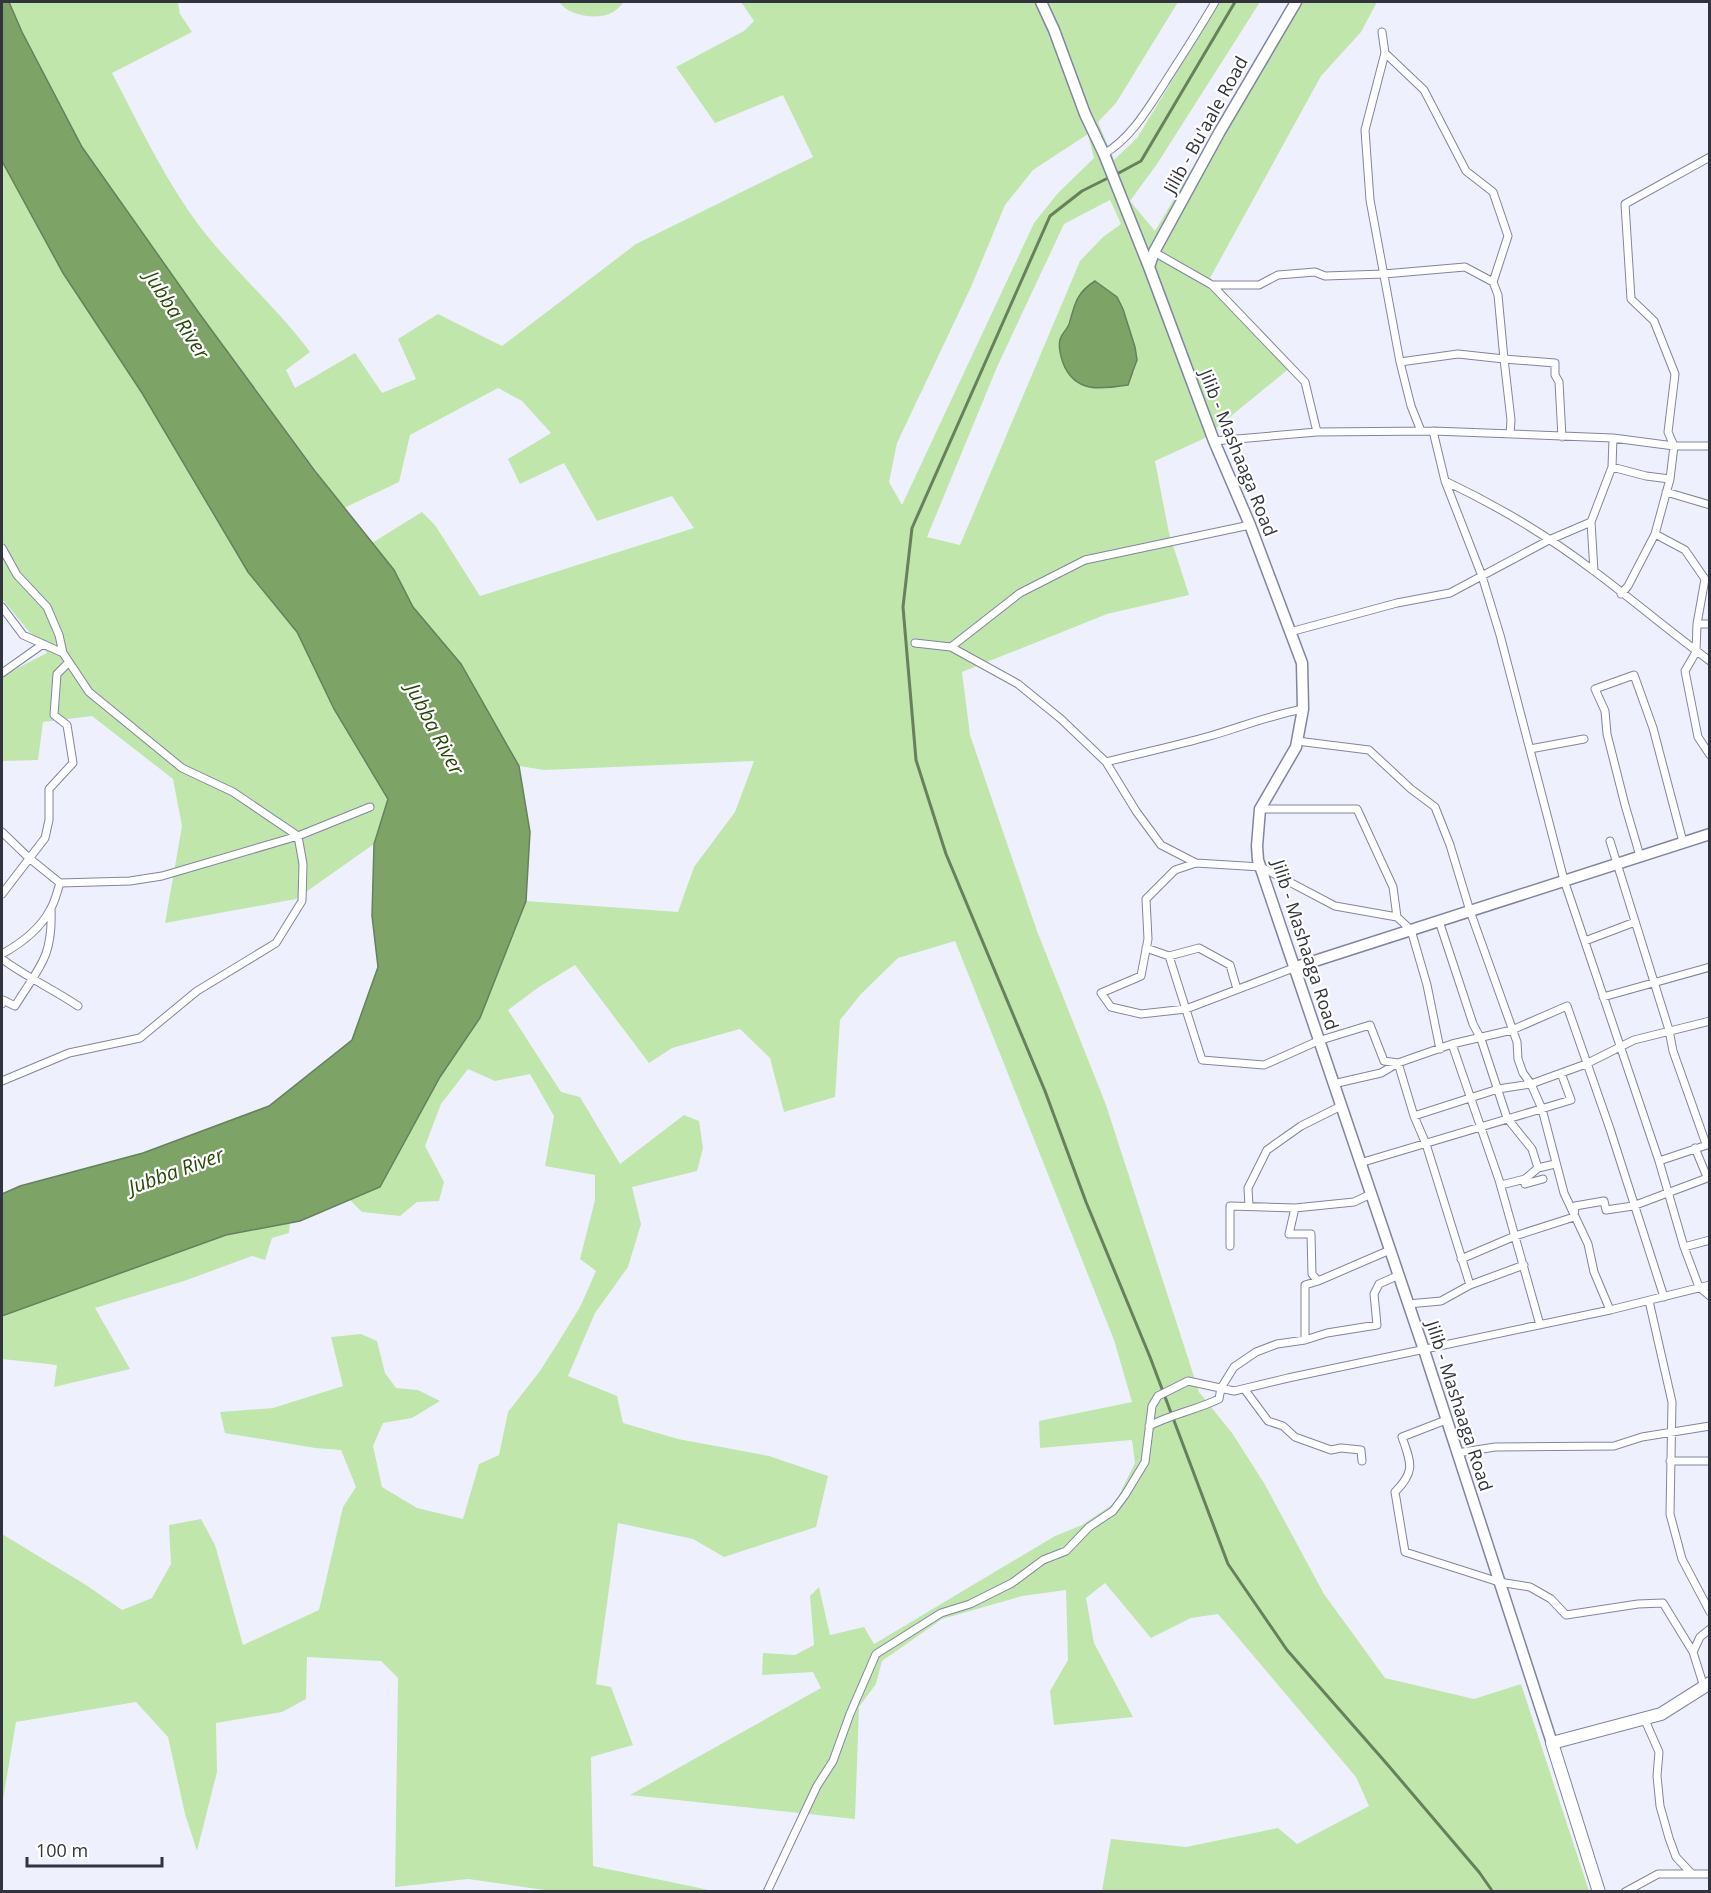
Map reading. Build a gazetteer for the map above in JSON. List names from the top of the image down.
{
  "streets": {
    "main road": ["Jilib - Bu'aale Road", "Jilib - Mashaaga Road"]
  },
  "crossings": [
    ["Jilib - Bu'aale Road", "Jilib - Mashaaga Road"]
  ],
  "water": ["Jubba River"],
  "scale_bar": "100 m"
}
